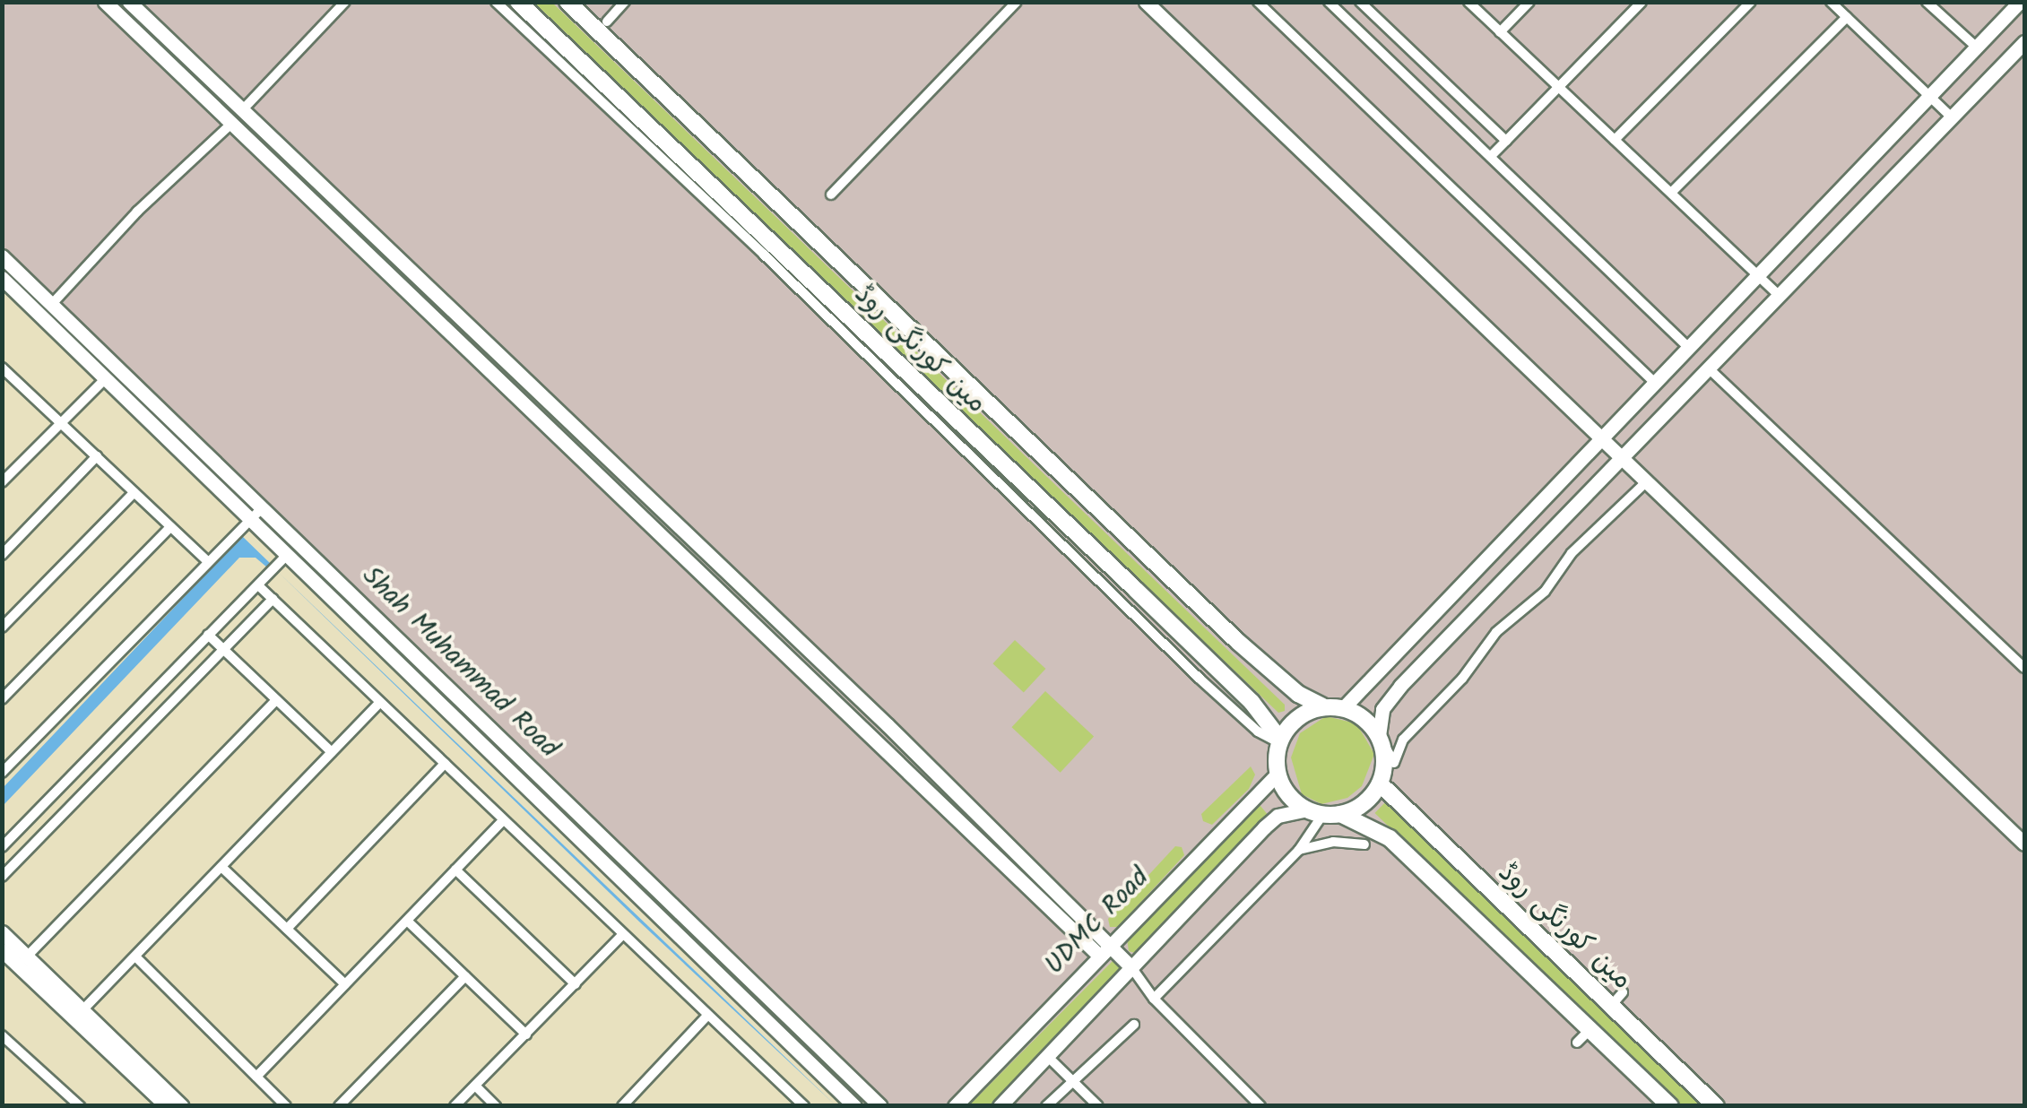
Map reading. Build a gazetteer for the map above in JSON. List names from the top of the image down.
{
  "streets": {
    "main road": ["مین کورنگی روڈ", "Shah Muhammad Road", "UDMC Road"]
  },
  "crossings": [
    ["مین کورنگی روڈ", "UDMC Road"]
  ]
}
